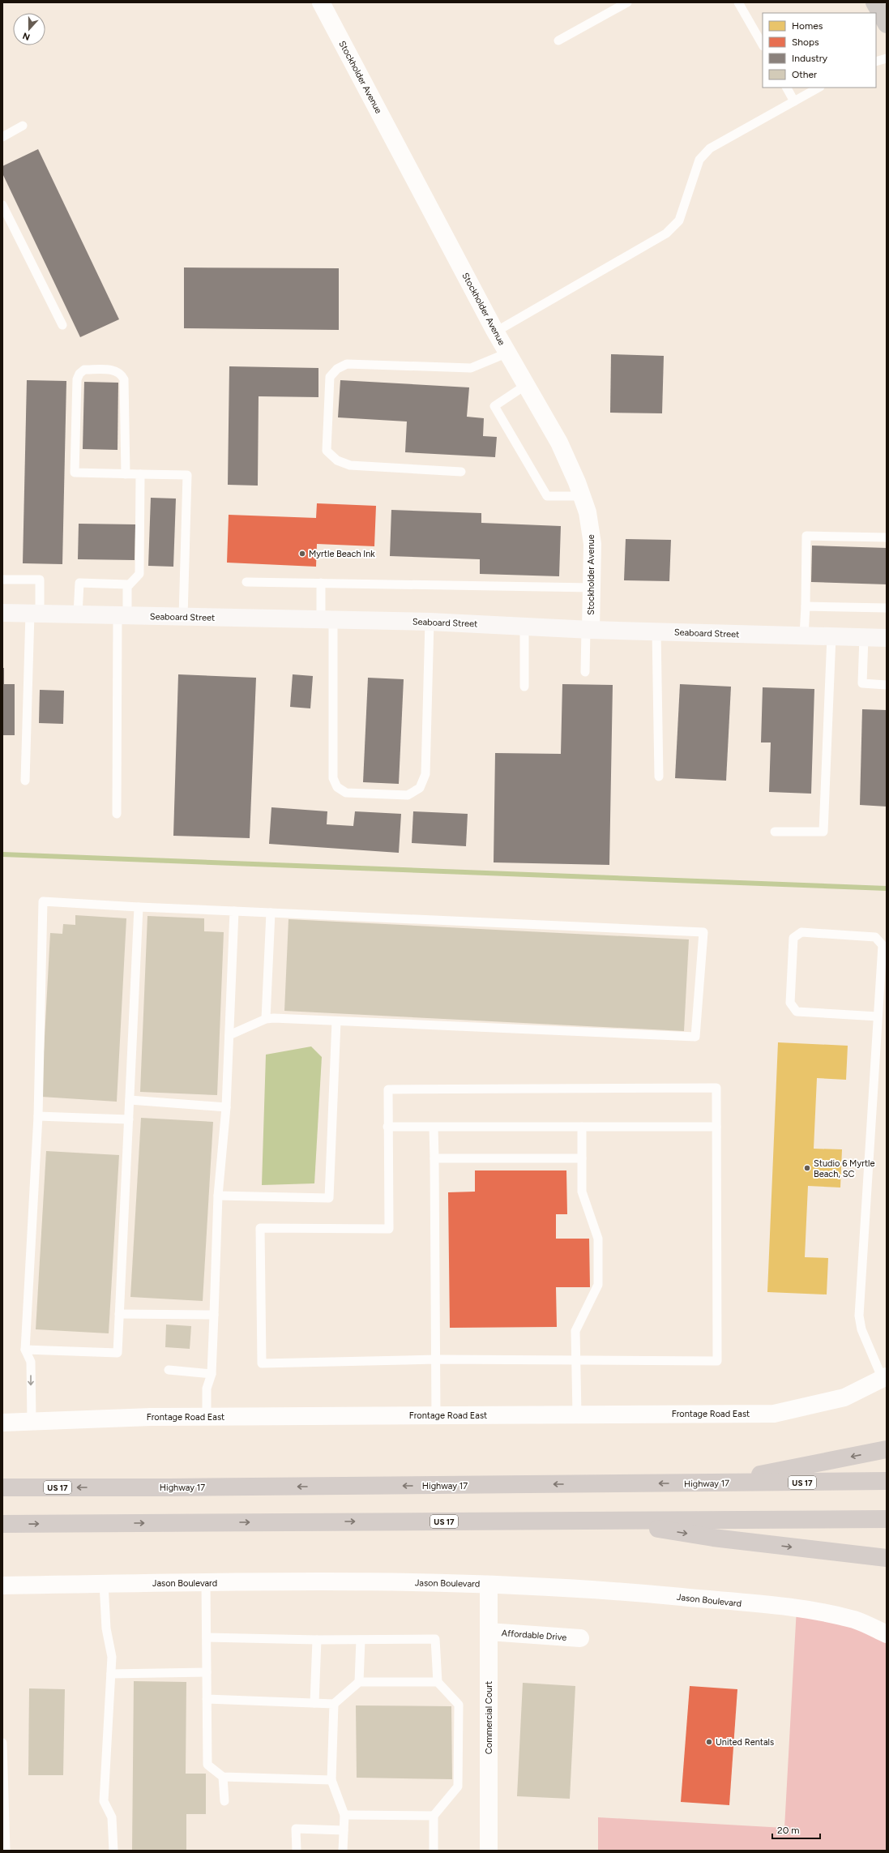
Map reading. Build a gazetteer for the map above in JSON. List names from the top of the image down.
{
  "streets": {
    "highway": ["US 17", "Highway 17"],
    "street": [
      "Stockholder Avenue",
      "Seaboard Street",
      "Frontage Road East",
      "Jason Boulevard",
      "Affordable Drive",
      "Commercial Court"
    ]
  },
  "crossings": [
    ["Stockholder Avenue", "Seaboard Street"],
    ["Jason Boulevard", "Commercial Court"],
    ["Affordable Drive", "Commercial Court"]
  ],
  "places": ["Myrtle Beach Ink", "Studio 6 Myrtle Beach, SC", "United Rentals"],
  "legend": [
    "Homes",
    "Shops",
    "Industry",
    "Other"
  ],
  "scale_bar": "20 m",
  "north": "bottom"
}
